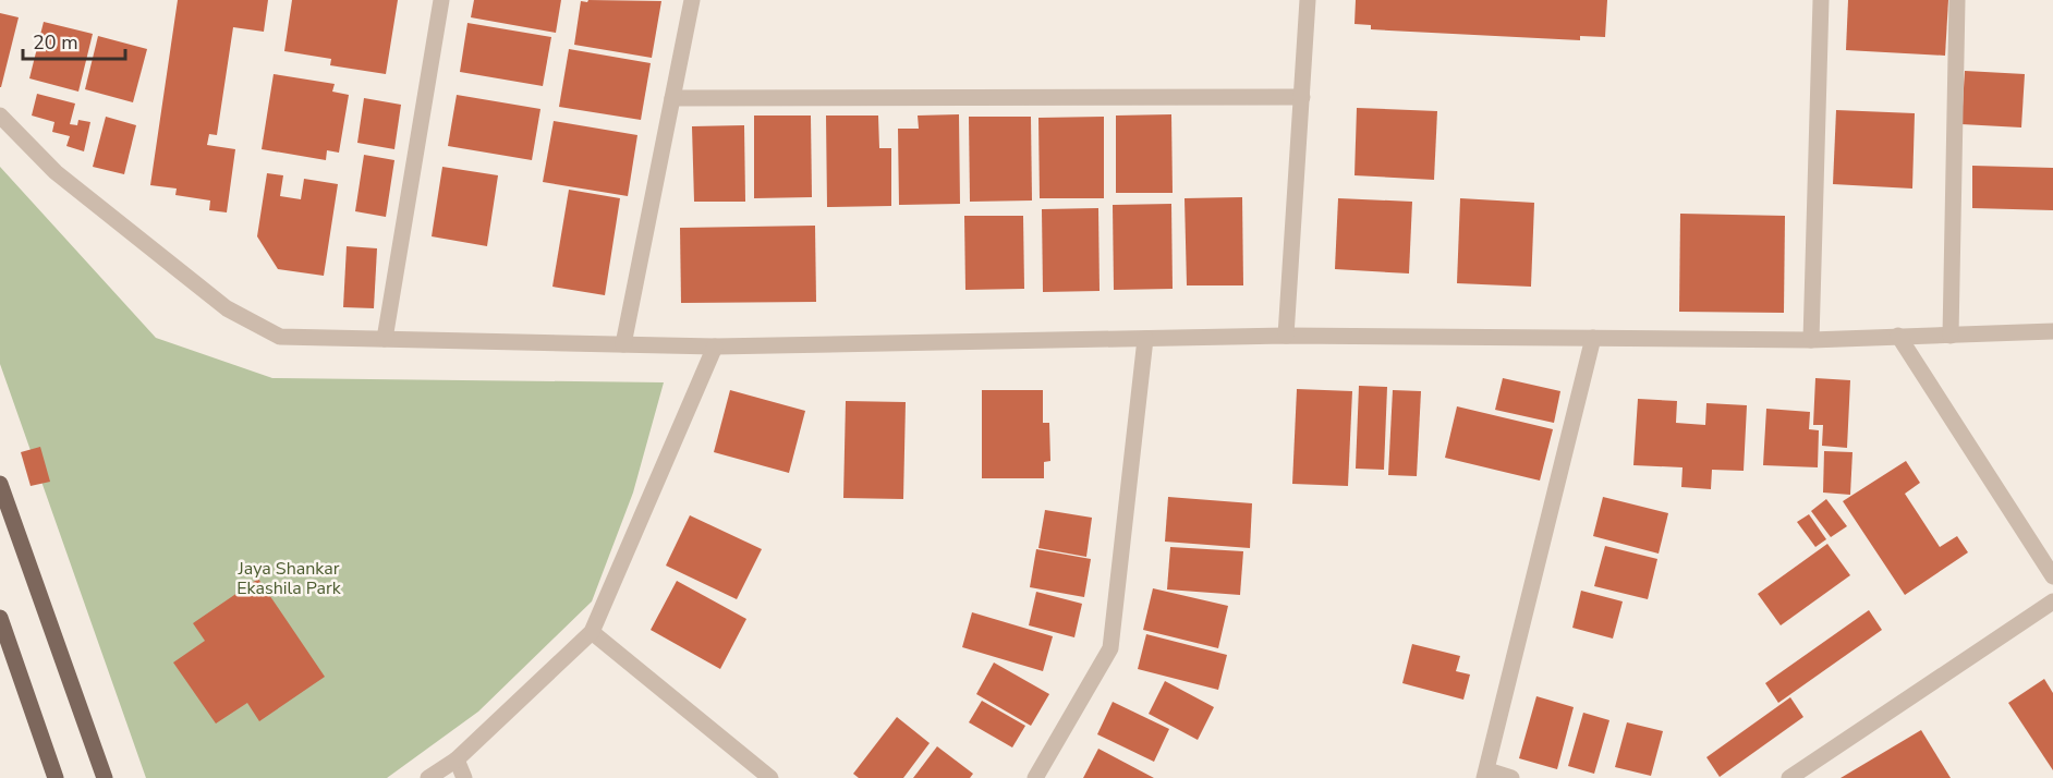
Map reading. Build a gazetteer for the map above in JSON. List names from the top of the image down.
{
  "parks": ["Jaya Shankar Ekashila Park"],
  "scale_bar": "20 m"
}
